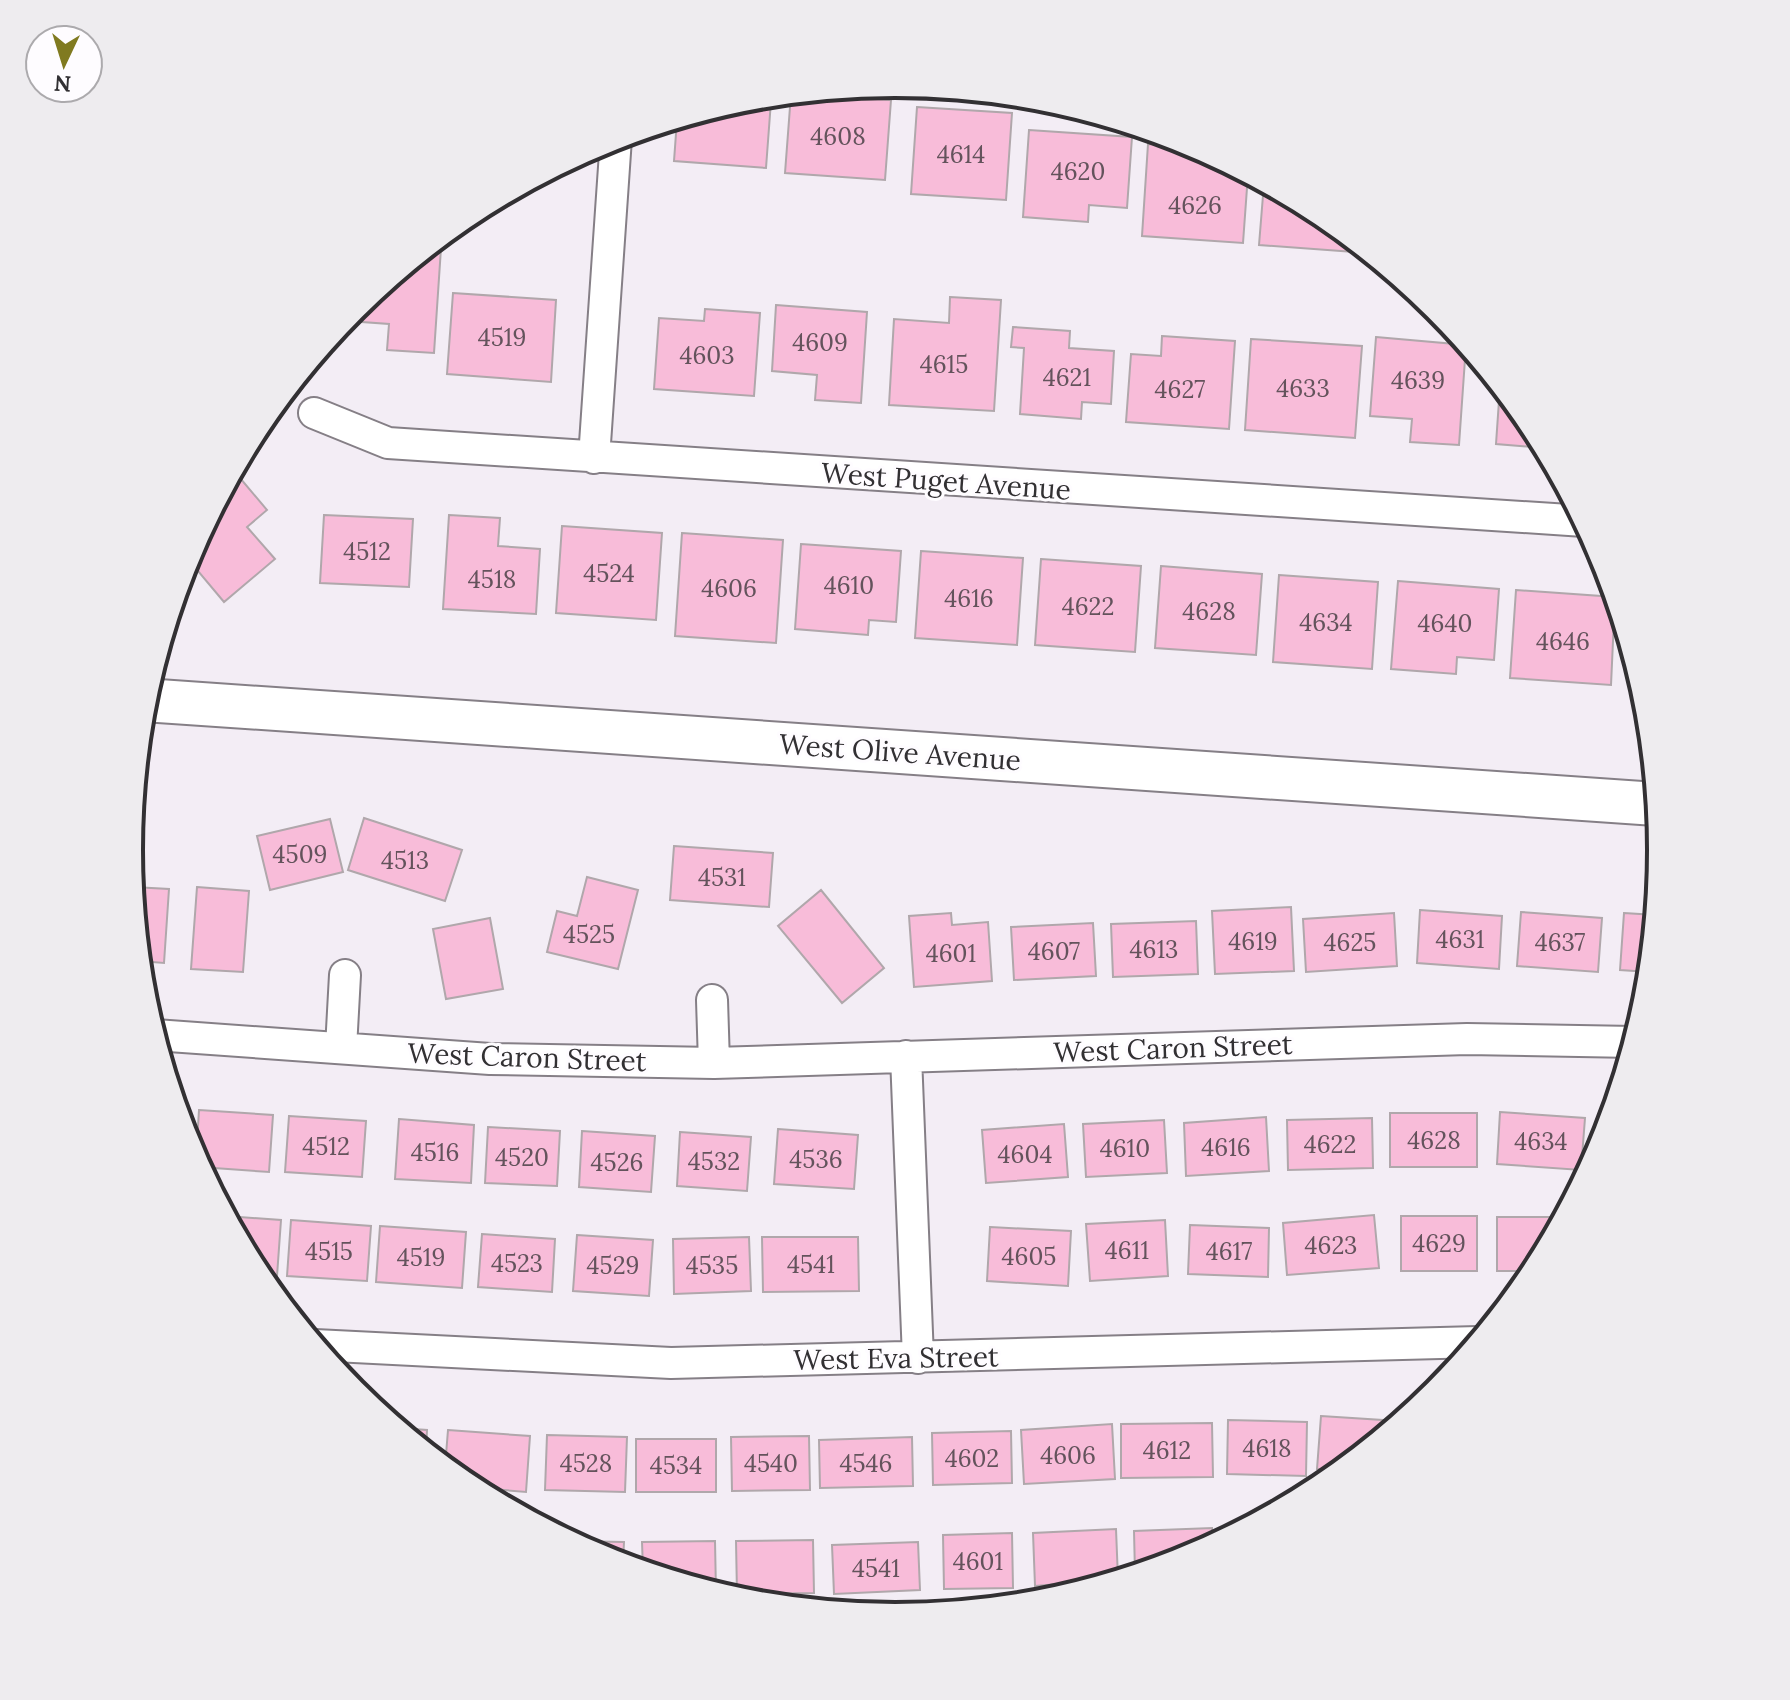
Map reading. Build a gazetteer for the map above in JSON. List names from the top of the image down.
{
  "streets": {
    "main road": ["West Olive Avenue"],
    "street": ["West Puget Avenue", "West Caron Street", "West Eva Street"]
  },
  "house_numbers": [
    "4608",
    "4614",
    "4620",
    "4626",
    "4519",
    "4609",
    "4603",
    "4615",
    "4621",
    "4639",
    "4633",
    "4627",
    "4512",
    "4524",
    "4518",
    "4610",
    "4606",
    "4616",
    "4622",
    "4628",
    "4634",
    "4640",
    "4646",
    "4509",
    "4513",
    "4531",
    "4525",
    "4631",
    "4619",
    "4625",
    "4637",
    "4613",
    "4607",
    "4601",
    "4628",
    "4634",
    "4622",
    "4512",
    "4616",
    "4610",
    "4516",
    "4604",
    "4520",
    "4536",
    "4532",
    "4526",
    "4629",
    "4623",
    "4611",
    "4515",
    "4617",
    "4605",
    "4519",
    "4523",
    "4541",
    "4529",
    "4535",
    "4618",
    "4612",
    "4606",
    "4602",
    "4528",
    "4540",
    "4546",
    "4534",
    "4601",
    "4541"
  ],
  "north": "bottom"
}
